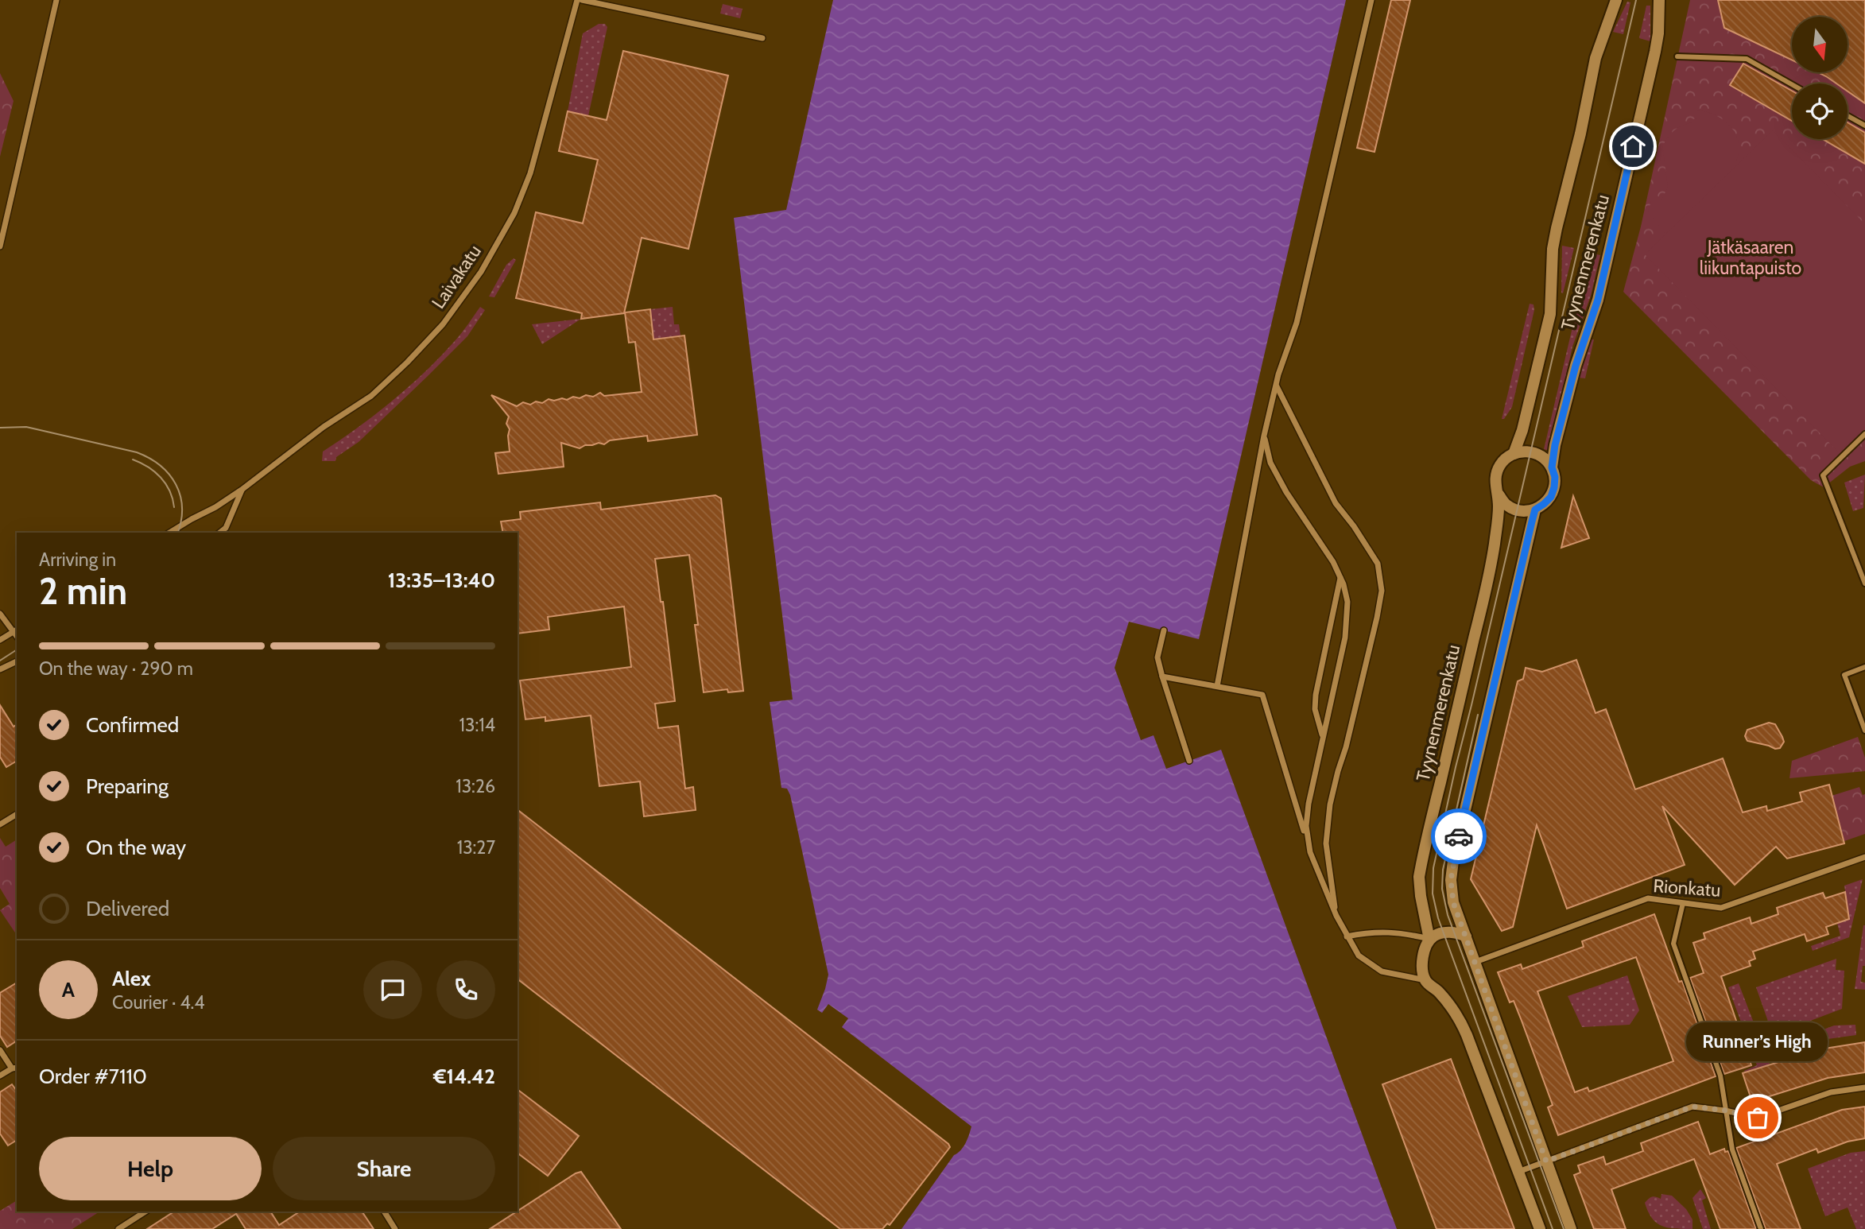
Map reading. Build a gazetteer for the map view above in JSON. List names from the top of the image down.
{
  "streets": {
    "main road": ["Tyynenmerenkatu"],
    "street": ["Laivakatu", "Rionkatu"]
  },
  "crossings": [
    ["Tyynenmerenkatu", "Rionkatu"]
  ],
  "parks": ["Jätkäsaaren liikuntapuisto"],
  "places": ["Runner’s High"],
  "north": "bottom",
  "page": {
    "heading": ["2 min", "Arriving in", "13:35–13:40"],
    "panel": [
      "Alex",
      "Courier · 4.4",
      "Order #7110",
      "€14.42"
    ],
    "bar": "On the way · 290 m",
    "list": [
      ["Confirmed", "13:14"],
      ["Preparing", "13:26"],
      ["On the way", "13:27"],
      "Delivered"
    ],
    "round": "A",
    "bubble": "Runner’s High",
    "buttons": ["Help", "Share"]
  }
}
